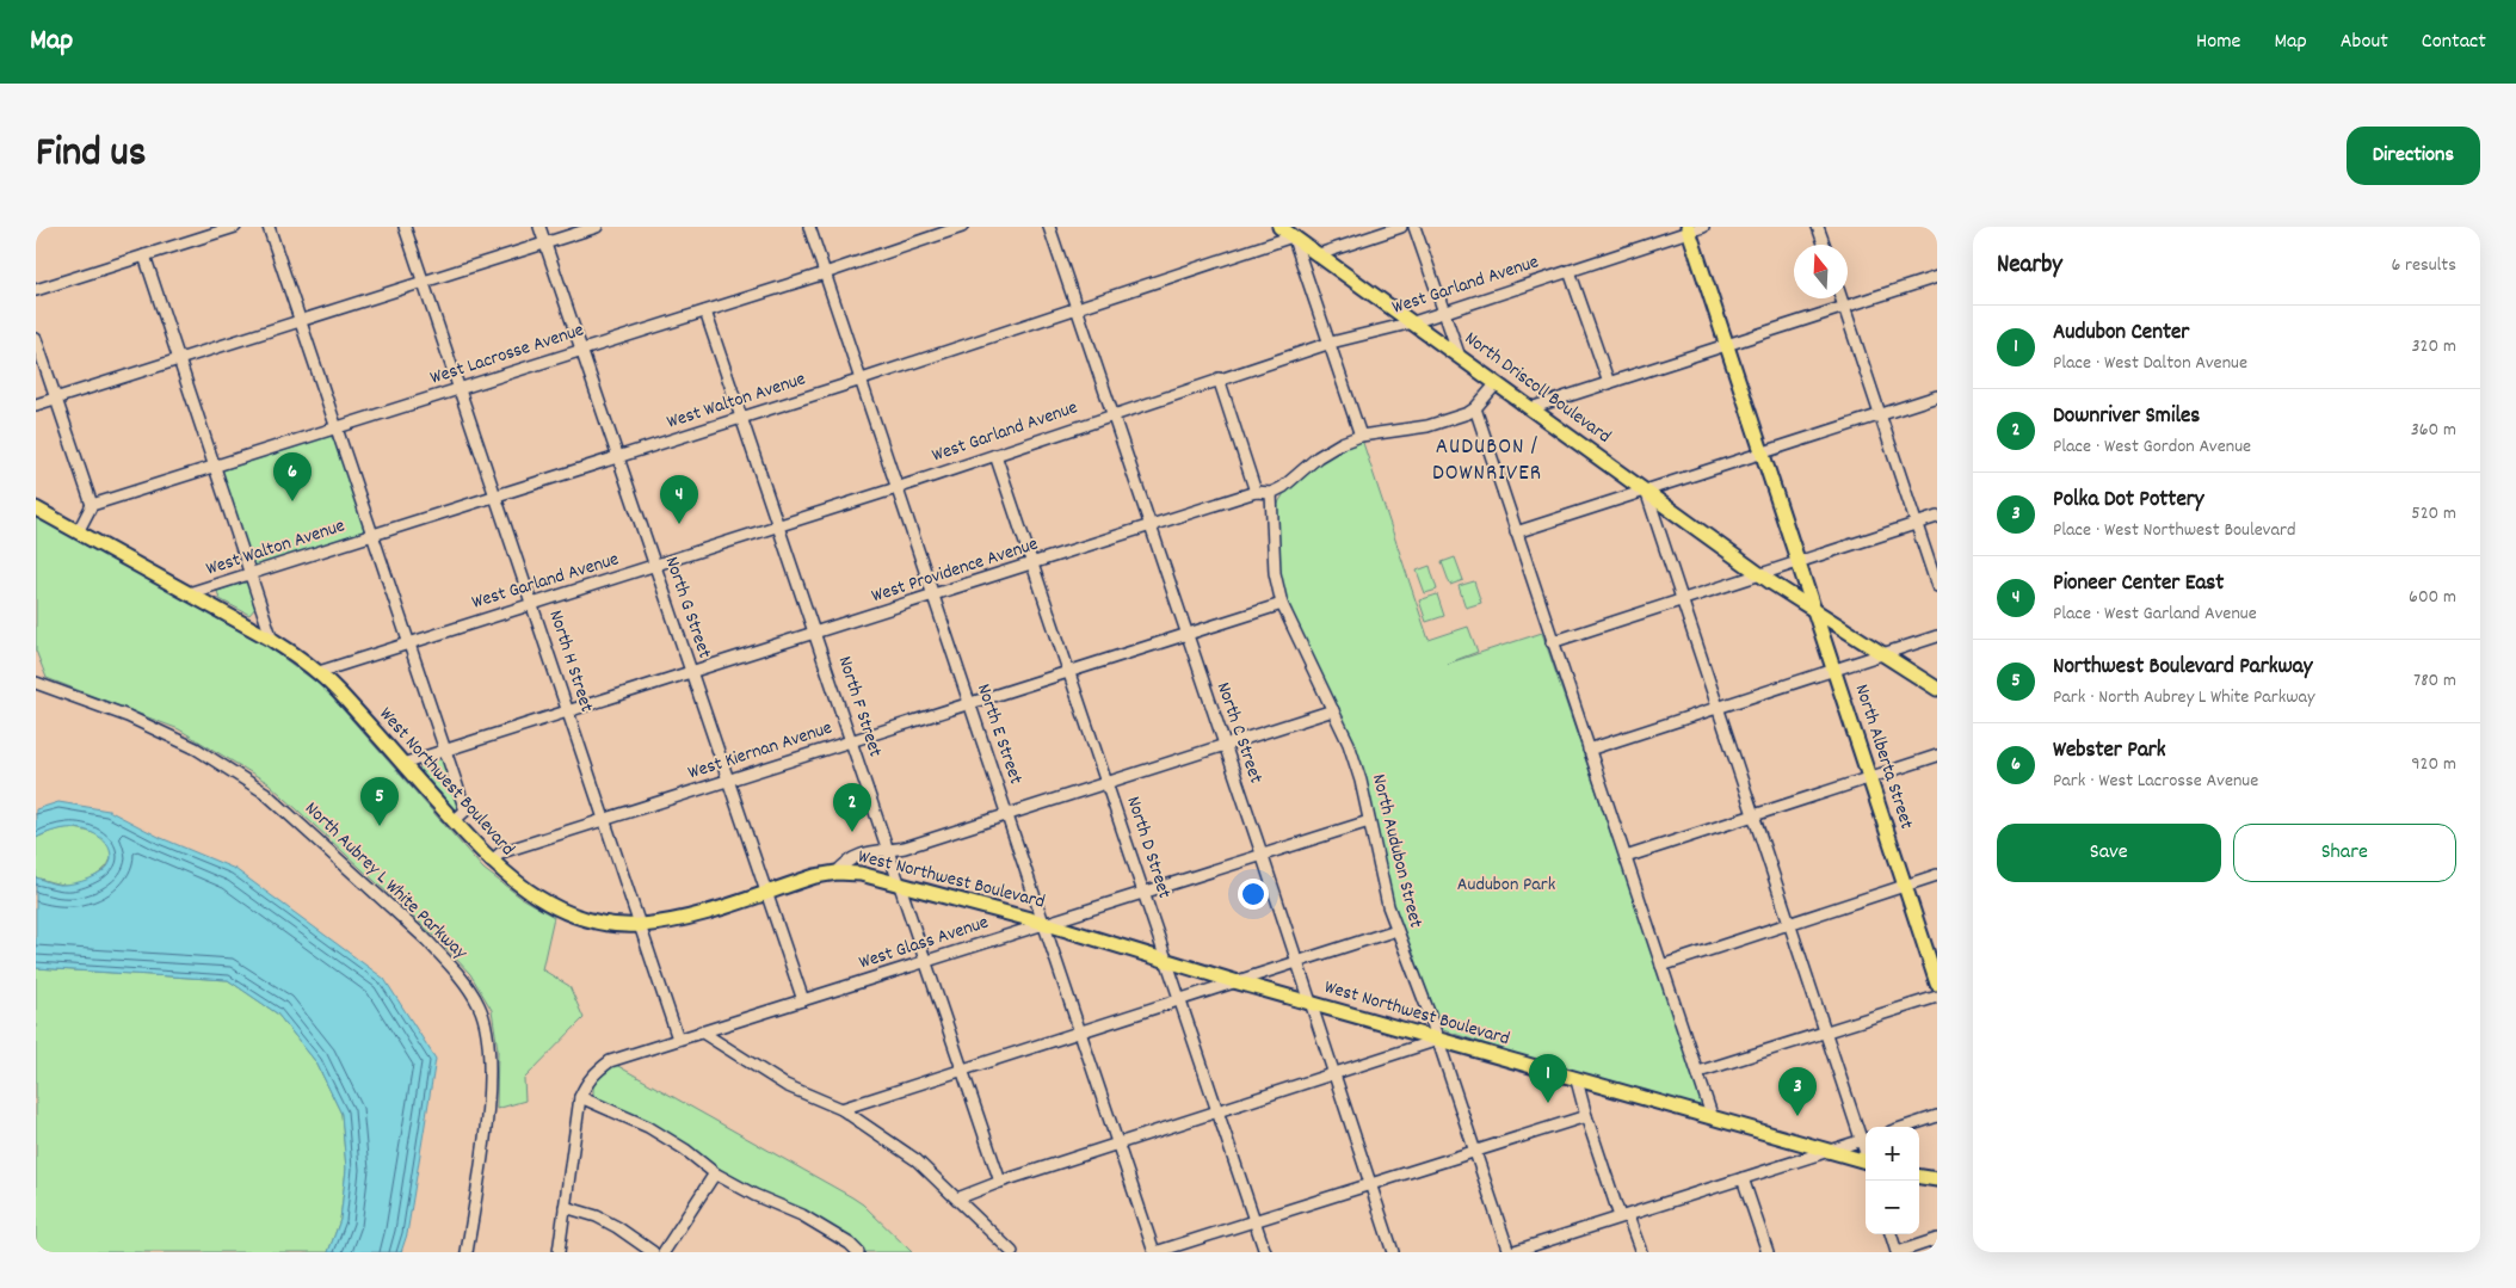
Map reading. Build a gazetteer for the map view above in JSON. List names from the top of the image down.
{
  "streets": {
    "main road": ["North Driscoll Boulevard", "North Alberta Street", "West Northwest Boulevard"],
    "street": [
      "West Garland Avenue",
      "West Lacrosse Avenue",
      "West Walton Avenue",
      "West Providence Avenue",
      "North G Street",
      "North H Street",
      "North F Street",
      "North C Street",
      "North E Street",
      "West Kiernan Avenue",
      "North D Street",
      "North Audubon Street",
      "North Aubrey L White Parkway",
      "West Glass Avenue"
    ]
  },
  "crossings": [
    ["West Garland Avenue", "North Driscoll Boulevard"],
    ["West Garland Avenue", "North G Street"],
    ["West Garland Avenue", "North H Street"],
    ["West Garland Avenue", "North F Street"],
    ["West Garland Avenue", "North C Street"],
    ["West Garland Avenue", "North E Street"],
    ["West Garland Avenue", "North Alberta Street"],
    ["West Garland Avenue", "West Northwest Boulevard"],
    ["West Garland Avenue", "North D Street"],
    ["West Lacrosse Avenue", "North G Street"],
    ["West Lacrosse Avenue", "North H Street"],
    ["West Lacrosse Avenue", "North F Street"],
    ["West Lacrosse Avenue", "North E Street"],
    ["North Driscoll Boulevard", "West Walton Avenue"],
    ["North Driscoll Boulevard", "North Alberta Street"],
    ["West Walton Avenue", "North G Street"],
    ["West Walton Avenue", "North H Street"],
    ["West Walton Avenue", "North F Street"],
    ["West Walton Avenue", "North C Street"],
    ["West Walton Avenue", "North E Street"],
    ["West Walton Avenue", "West Northwest Boulevard"],
    ["West Providence Avenue", "North G Street"],
    ["West Providence Avenue", "North H Street"],
    ["West Providence Avenue", "North F Street"],
    ["West Providence Avenue", "North C Street"],
    ["West Providence Avenue", "North E Street"],
    ["West Providence Avenue", "West Northwest Boulevard"],
    ["West Providence Avenue", "North D Street"],
    ["West Providence Avenue", "North Audubon Street"],
    ["North G Street", "West Kiernan Avenue"],
    ["North G Street", "West Northwest Boulevard"],
    ["North G Street", "West Glass Avenue"],
    ["North H Street", "West Kiernan Avenue"],
    ["North H Street", "West Northwest Boulevard"],
    ["North H Street", "West Glass Avenue"],
    ["North F Street", "West Kiernan Avenue"],
    ["North F Street", "West Northwest Boulevard"],
    ["North F Street", "West Glass Avenue"],
    ["North C Street", "West Kiernan Avenue"],
    ["North C Street", "West Northwest Boulevard"],
    ["North C Street", "West Glass Avenue"],
    ["North E Street", "West Kiernan Avenue"],
    ["North E Street", "West Northwest Boulevard"],
    ["North E Street", "West Glass Avenue"],
    ["West Kiernan Avenue", "West Northwest Boulevard"],
    ["West Kiernan Avenue", "North D Street"],
    ["West Kiernan Avenue", "North Audubon Street"],
    ["West Northwest Boulevard", "North D Street"],
    ["West Northwest Boulevard", "North Audubon Street"],
    ["West Northwest Boulevard", "West Glass Avenue"],
    ["North D Street", "West Glass Avenue"],
    ["North Audubon Street", "West Glass Avenue"]
  ],
  "districts": ["AUDUBON / DOWNRIVER"],
  "parks": ["Audubon Park"],
  "north": "top",
  "page": {
    "header": "Map",
    "nav": [
      "Home",
      "Map",
      "About",
      "Contact"
    ],
    "title": "Find us",
    "buttons": [
      "Directions",
      ["Save", "Share"]
    ],
    "heading": ["Nearby", "6 results"],
    "list": [
      {
        "mark": "1",
        "name": "Audubon Center",
        "note": "Place · West Dalton Avenue",
        "value": "320 m"
      },
      {
        "mark": "2",
        "name": "Downriver Smiles",
        "note": "Place · West Gordon Avenue",
        "value": "360 m"
      },
      {
        "mark": "3",
        "name": "Polka Dot Pottery",
        "note": "Place · West Northwest Boulevard",
        "value": "520 m"
      },
      {
        "mark": "4",
        "name": "Pioneer Center East",
        "note": "Place · West Garland Avenue",
        "value": "600 m"
      },
      {
        "mark": "5",
        "name": "Northwest Boulevard Parkway",
        "note": "Park · North Aubrey L White Parkway",
        "value": "780 m"
      },
      {
        "mark": "6",
        "name": "Webster Park",
        "note": "Park · West Lacrosse Avenue",
        "value": "920 m"
      }
    ],
    "pins": [
      "6",
      "4",
      "5",
      "2",
      "1",
      "3"
    ],
    "map_buttons": ["+", "−"]
  }
}
